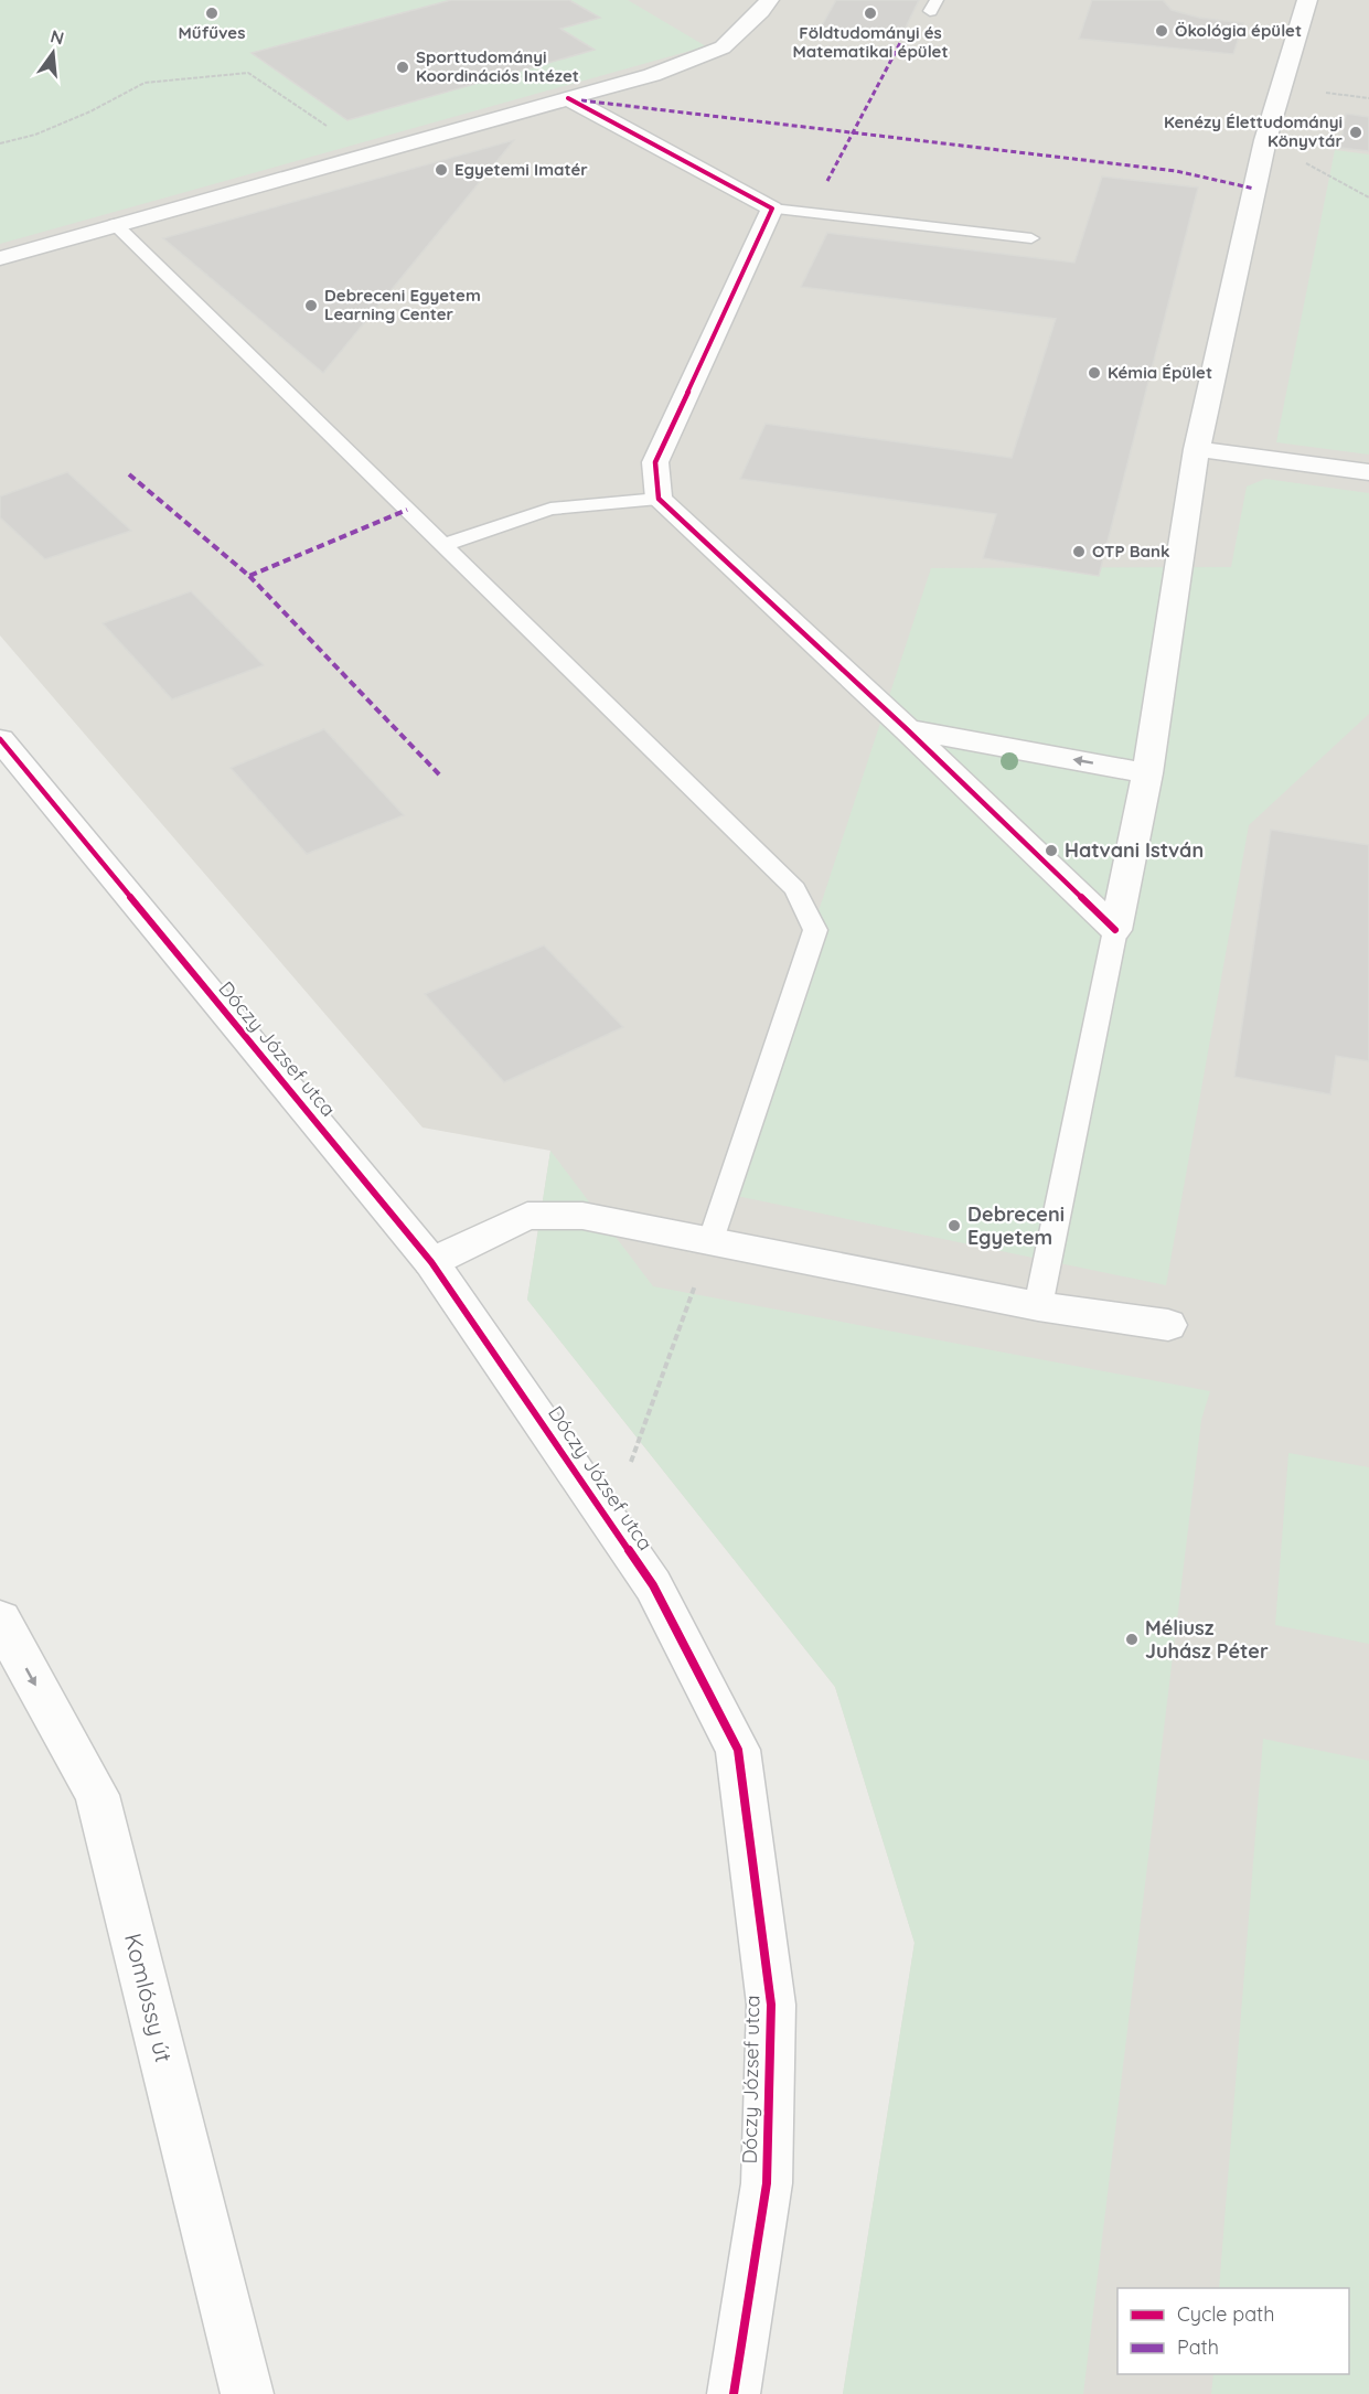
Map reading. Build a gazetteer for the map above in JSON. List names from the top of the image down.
{
  "streets": {
    "street": ["Dóczy József utca", "Komlóssy út"]
  },
  "one_way": ["Komlóssy út"],
  "places": [
    "Műfűves",
    "Földtudományi és Matematikai épület",
    "Ökológia épület",
    "Sporttudományi Koordinációs Intézet",
    "Kenézy Élettudományi Könyvtár",
    "Egyetemi Imatér",
    "Debreceni Egyetem Learning Center",
    "Kémia Épület",
    "OTP Bank",
    "Hatvani István",
    "Debreceni Egyetem",
    "Méliusz Juhász Péter"
  ],
  "legend": ["Cycle path", "Path"],
  "north": "top"
}
